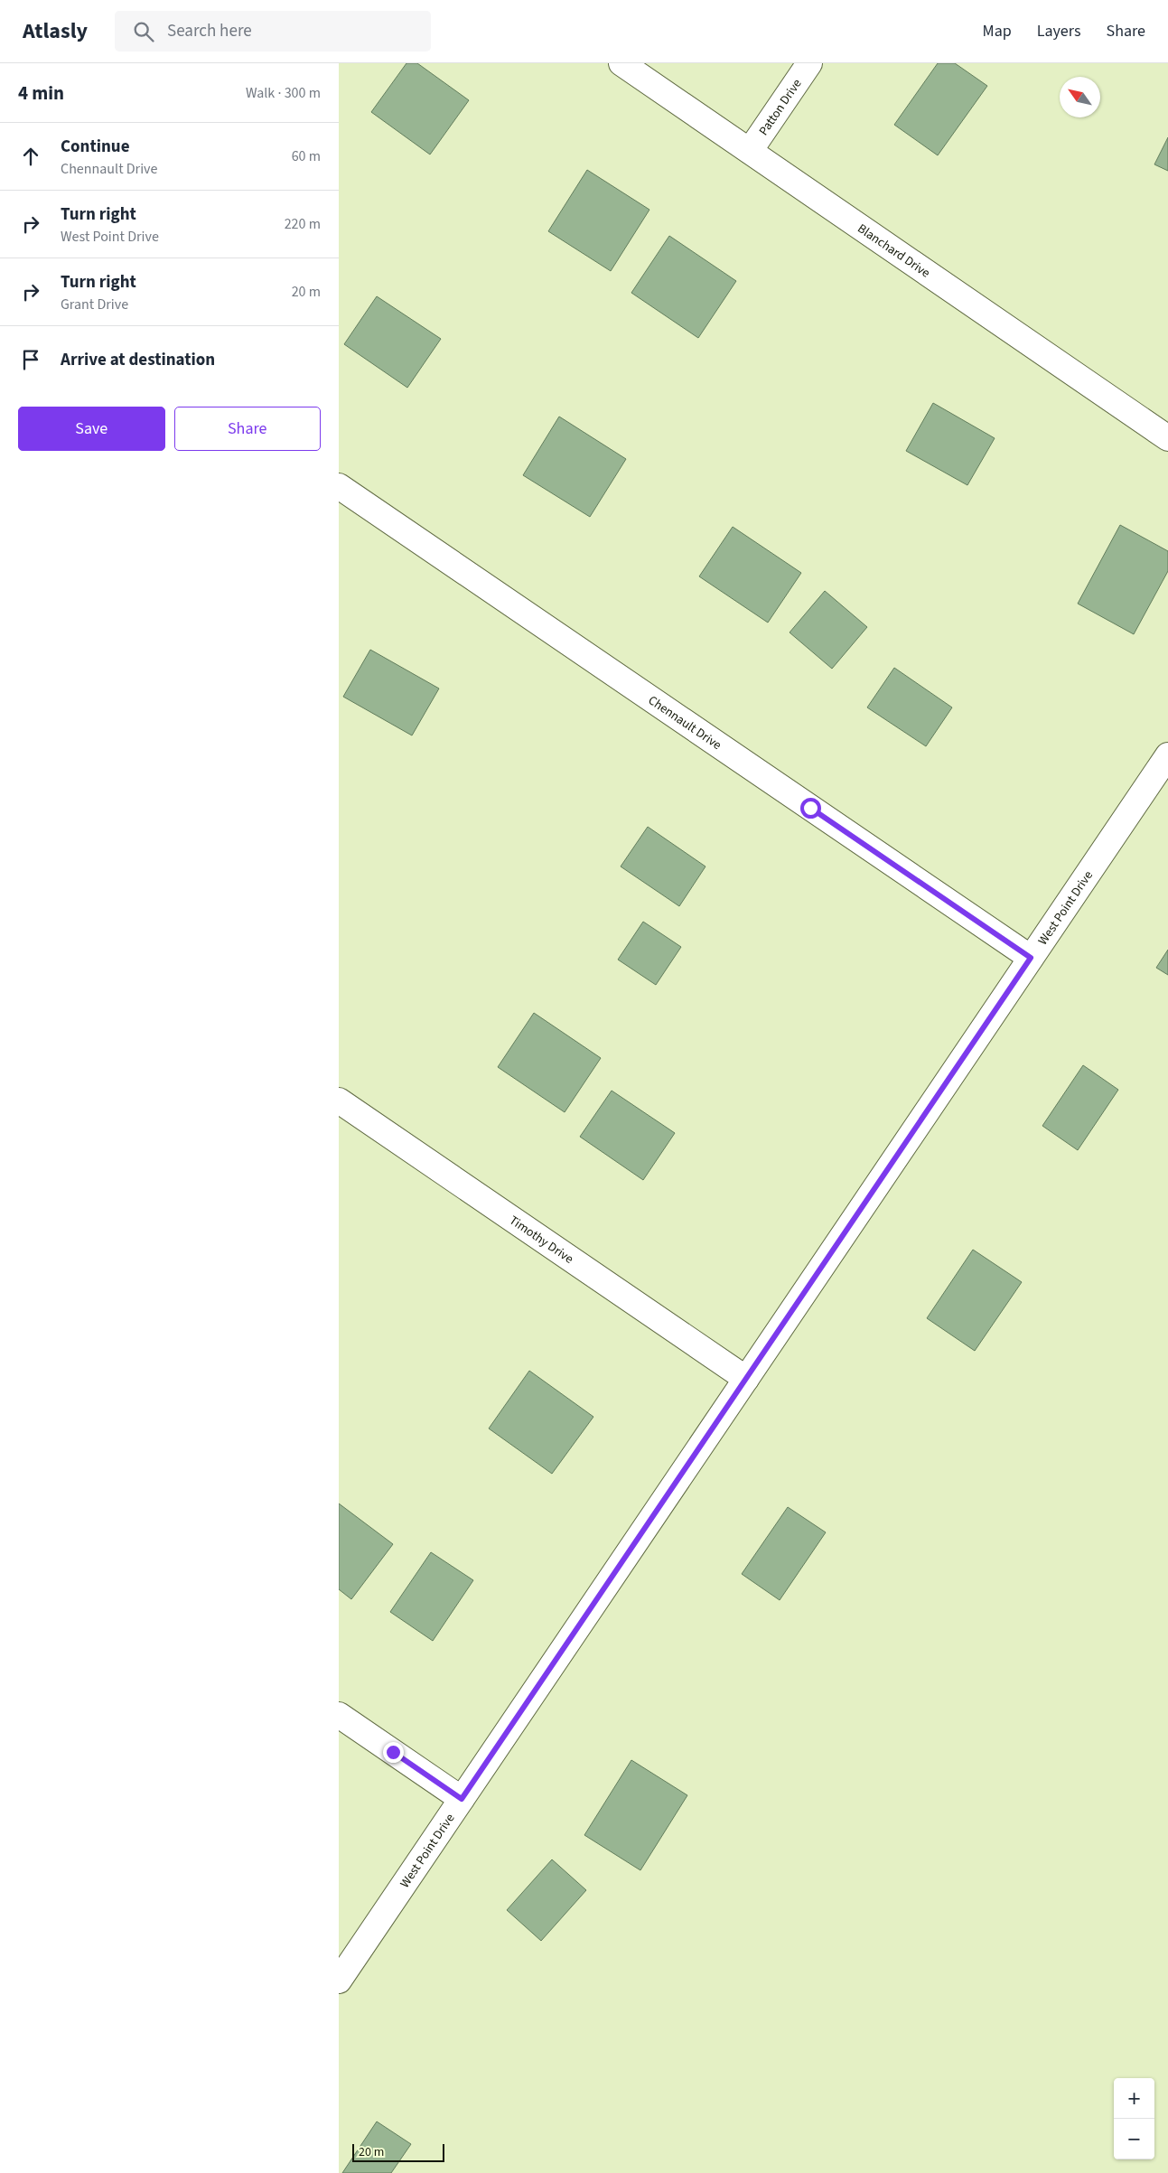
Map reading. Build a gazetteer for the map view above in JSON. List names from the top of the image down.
{
  "streets": {
    "street": [
      "Patton Drive",
      "Blanchard Drive",
      "Chennault Drive",
      "West Point Drive",
      "Timothy Drive"
    ]
  },
  "crossings": [
    ["Patton Drive", "Blanchard Drive"],
    ["Chennault Drive", "West Point Drive"],
    ["West Point Drive", "Timothy Drive"]
  ],
  "scale_bar": "20 m",
  "north": "top left",
  "page": {
    "header": "Atlasly",
    "search": "Search here",
    "nav": ["Map", "Layers", "Share"],
    "heading": ["4 min", "Walk · 300 m"],
    "list": [
      ["Continue", "Chennault Drive", "60 m"],
      ["Turn right", "West Point Drive", "220 m"],
      ["Turn right", "Grant Drive", "20 m"],
      "Arrive at destination"
    ],
    "buttons": ["Save", "Share"],
    "map_buttons": ["+", "−"],
    "scale": "20 m"
  }
}
